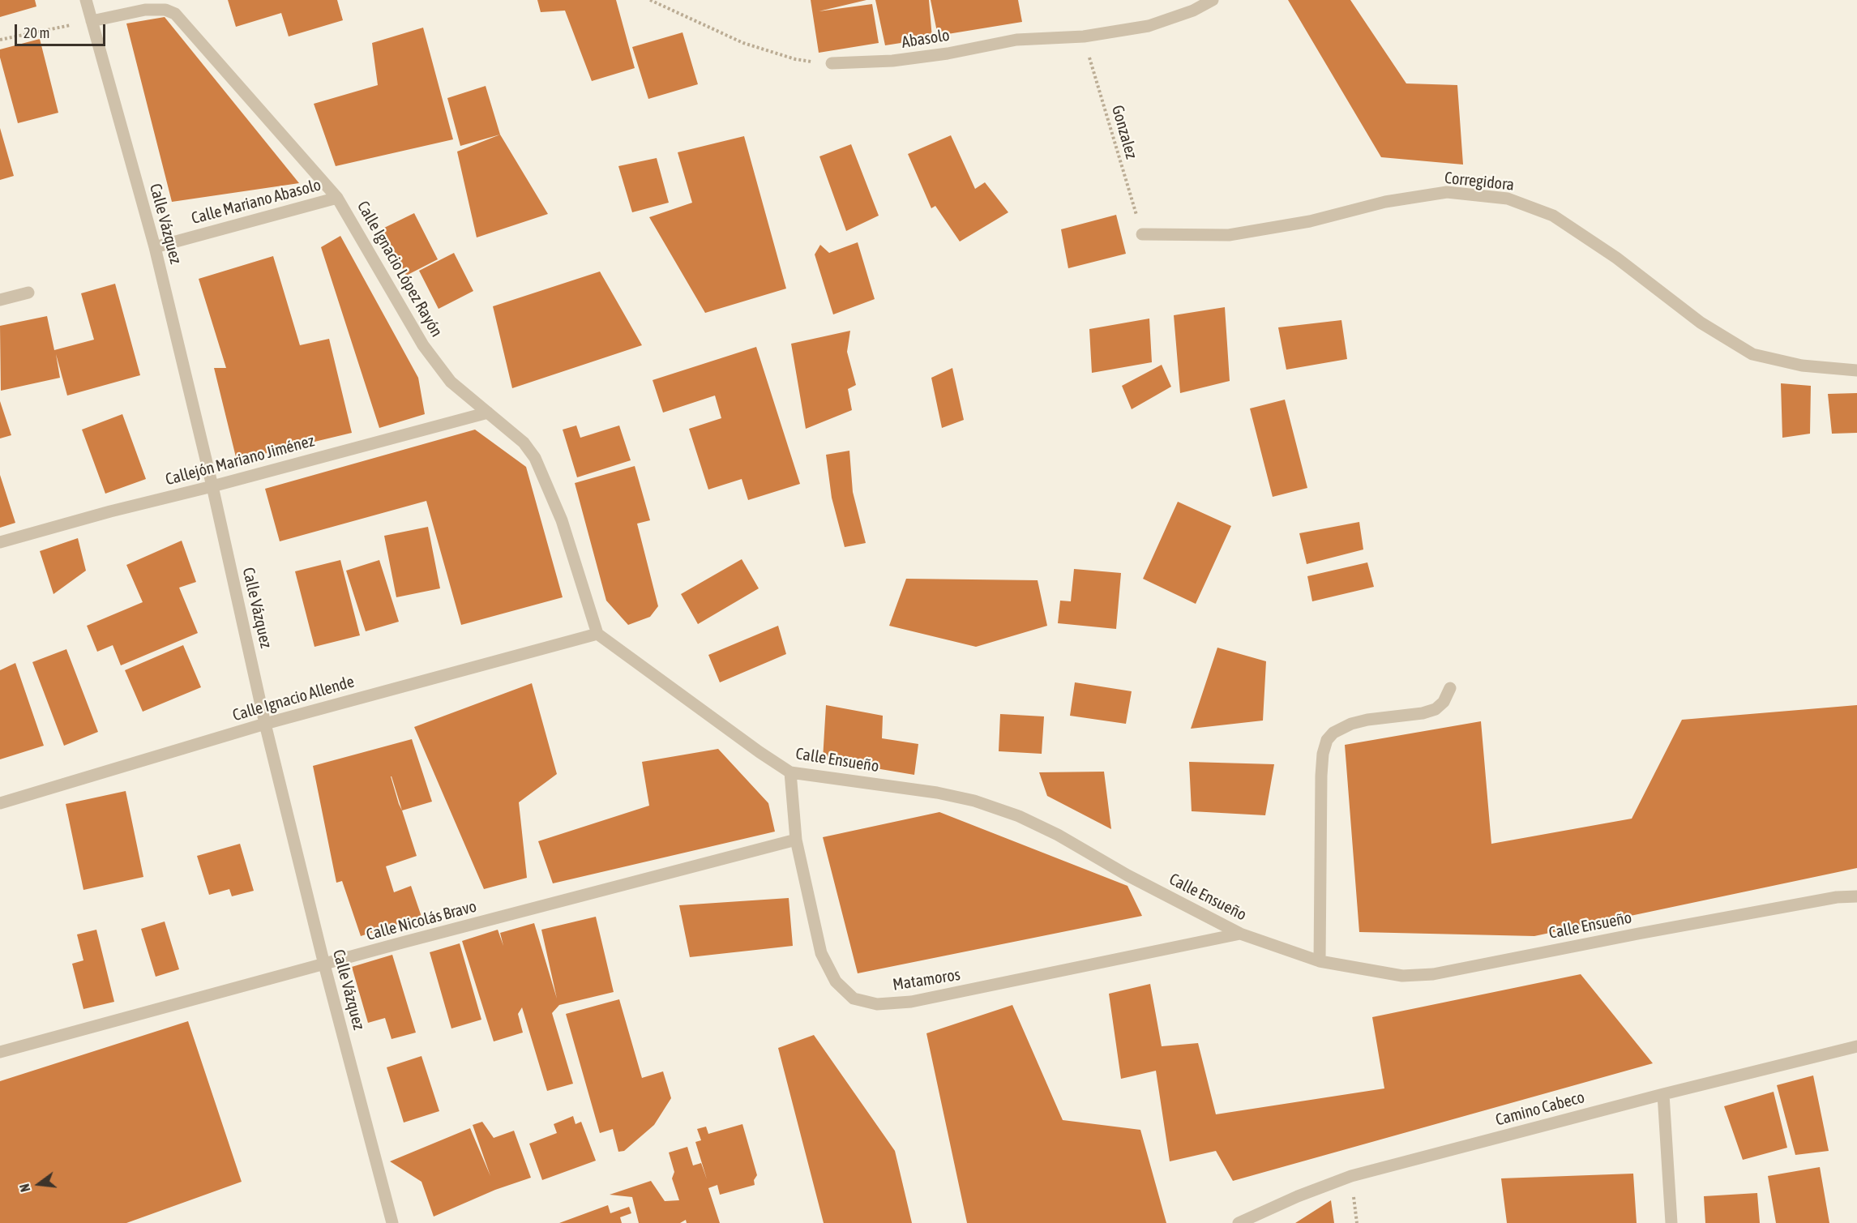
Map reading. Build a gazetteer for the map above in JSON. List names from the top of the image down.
{
  "streets": {
    "street": [
      "Abasolo",
      "Corregidora",
      "Calle Mariano Abasolo",
      "Calle Vázquez",
      "Calle Ignacio López Rayón",
      "Callejón Mariano Jiménez",
      "Calle Ignacio Allende",
      "Calle Ensueño",
      "Calle Nicolás Bravo",
      "Matamoros",
      "Camino Cabeco"
    ],
    "path": ["Gonzalez"]
  },
  "crossings": [
    ["Abasolo", "Gonzalez"],
    ["Gonzalez", "Corregidora"],
    ["Calle Mariano Abasolo", "Calle Vázquez"],
    ["Calle Mariano Abasolo", "Calle Ignacio López Rayón"],
    ["Calle Vázquez", "Calle Ignacio López Rayón"],
    ["Calle Vázquez", "Callejón Mariano Jiménez"],
    ["Calle Vázquez", "Calle Ignacio Allende"],
    ["Calle Vázquez", "Calle Nicolás Bravo"],
    ["Calle Ignacio López Rayón", "Callejón Mariano Jiménez"],
    ["Calle Ignacio López Rayón", "Calle Ignacio Allende"],
    ["Calle Ignacio López Rayón", "Calle Ensueño"],
    ["Calle Ignacio Allende", "Calle Ensueño"],
    ["Calle Ensueño", "Matamoros"],
    ["Calle Nicolás Bravo", "Matamoros"]
  ],
  "scale_bar": "20 m",
  "north": "left"
}
